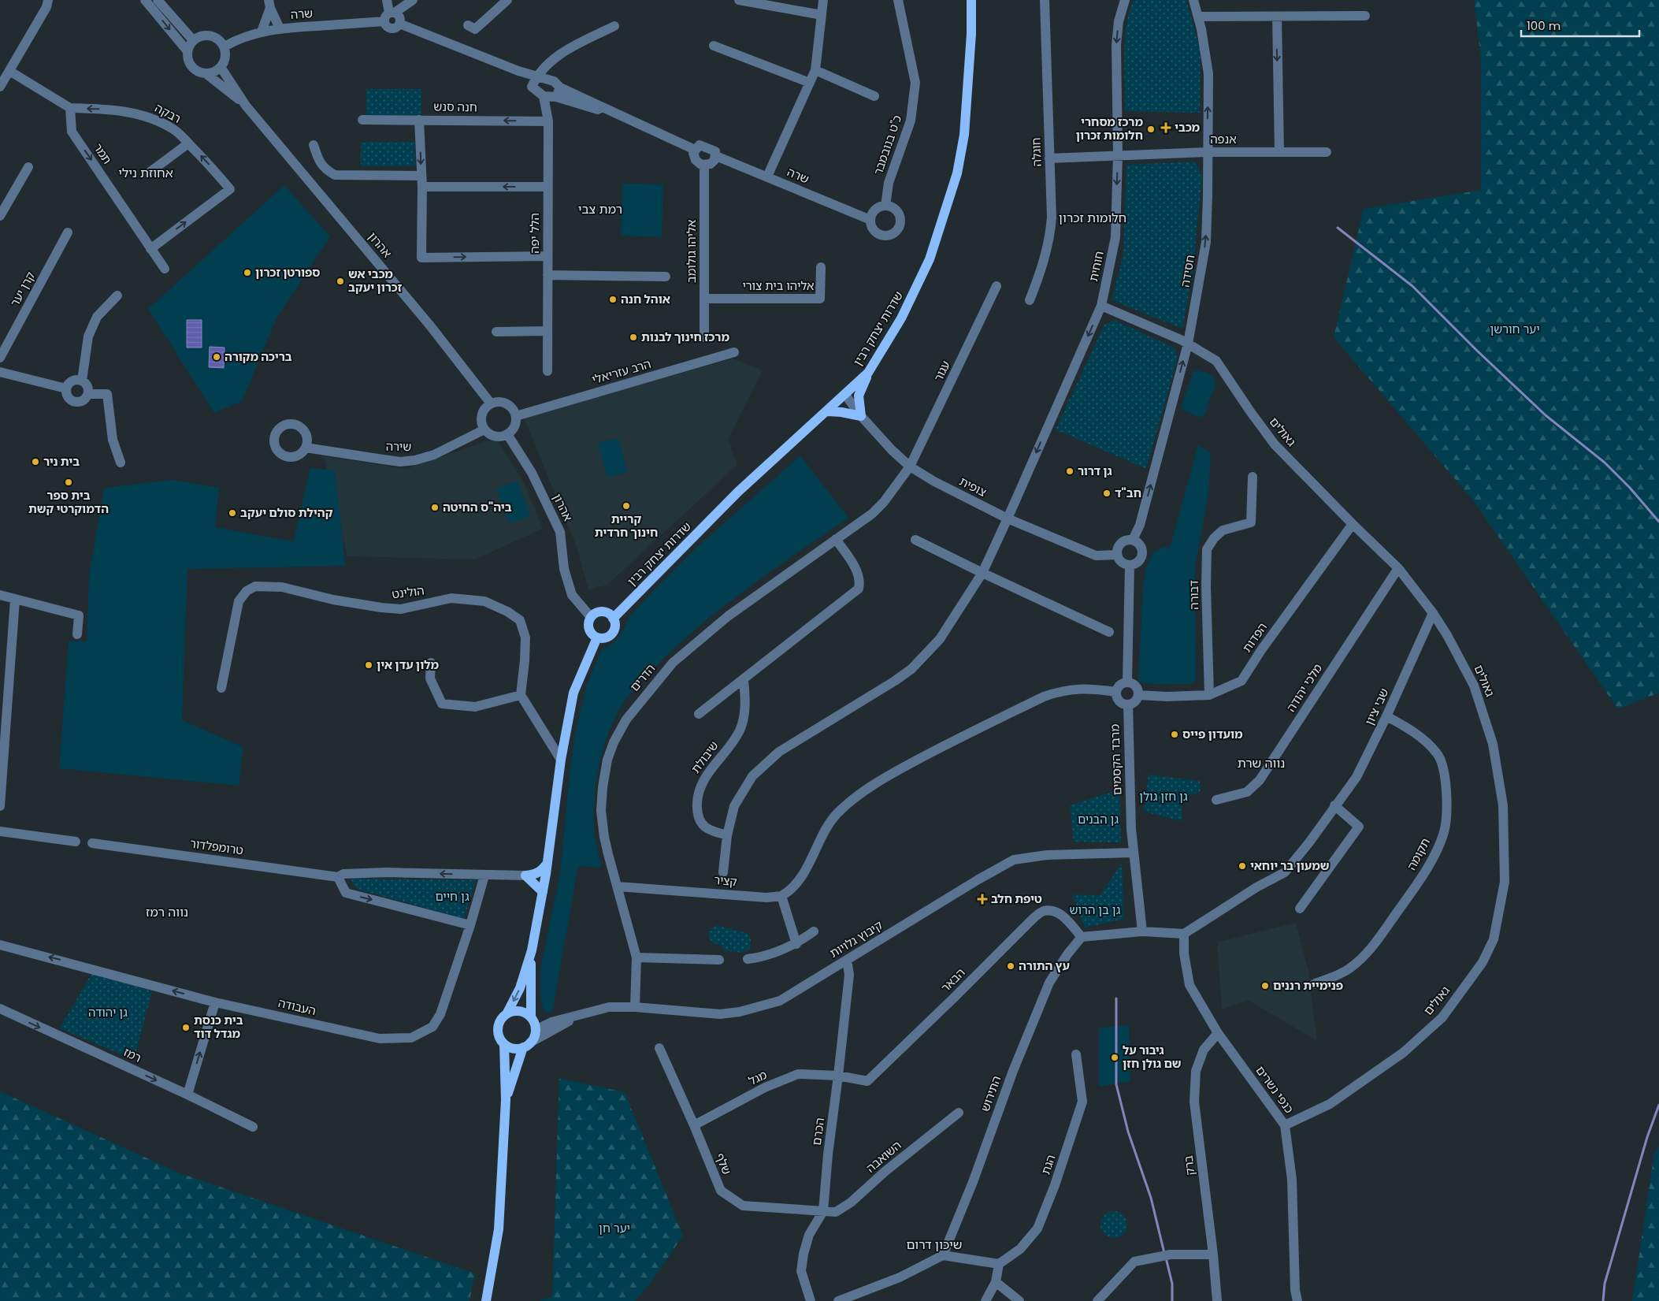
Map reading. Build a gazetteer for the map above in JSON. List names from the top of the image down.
{
  "streets": {
    "main road": ["שדרות יצחק רבין"],
    "street": [
      "שרה",
      "חנה סנש",
      "רבקה",
      "אנפה",
      "כ\"ט בנובמבר",
      "חוגלה",
      "תמר",
      "הלל יפה",
      "אהרון",
      "אליהו גולומב",
      "חוחית",
      "חסידה",
      "אליהו בית צורי",
      "קרן יער",
      "עגור",
      "הרב עזריאלי",
      "גאולים",
      "שירה",
      "צופית",
      "הולינט",
      "דבורה",
      "הפדות",
      "הדרים",
      "מלכי יהודה",
      "שבי ציון",
      "שיבולת",
      "מרבד הקסמים",
      "טרומפלדור",
      "תקומה",
      "קציר",
      "קיבוץ גלויות",
      "הבאר",
      "העבודה",
      "רמז",
      "מגל",
      "כנפי נשרים",
      "התירוש",
      "הכרם",
      "השואבה",
      "שלף",
      "הגת",
      "ברק"
    ]
  },
  "crossings": [
    ["שרה", "כ\"ט בנובמבר"],
    ["שרה", "אהרון"],
    ["שרה", "אליהו גולומב"],
    ["חנה סנש", "הלל יפה"],
    ["רבקה", "תמר"],
    ["אנפה", "חוגלה"],
    ["אנפה", "חוחית"],
    ["אנפה", "חסידה"],
    ["אהרון", "שדרות יצחק רבין"],
    ["אהרון", "הרב עזריאלי"],
    ["אהרון", "שירה"],
    ["אליהו גולומב", "אליהו בית צורי"],
    ["חוחית", "גאולים"],
    ["חוחית", "צופית"],
    ["חוחית", "שיבולת"],
    ["חסידה", "גאולים"],
    ["חסידה", "צופית"],
    ["שדרות יצחק רבין", "צופית"],
    ["עגור", "צופית"],
    ["עגור", "הדרים"],
    ["הרב עזריאלי", "שירה"],
    ["גאולים", "הפדות"],
    ["גאולים", "מלכי יהודה"],
    ["גאולים", "שבי ציון"],
    ["גאולים", "כנפי נשרים"],
    ["צופית", "הדרים"],
    ["דבורה", "הפדות"],
    ["הפדות", "מרבד הקסמים"],
    ["הדרים", "קציר"],
    ["הדרים", "קיבוץ גלויות"],
    ["שבי ציון", "תקומה"],
    ["שבי ציון", "כנפי נשרים"],
    ["מרבד הקסמים", "קיבוץ גלויות"],
    ["טרומפלדור", "העבודה"],
    ["קיבוץ גלויות", "הכרם"],
    ["הבאר", "מגל"],
    ["הבאר", "התירוש"],
    ["הבאר", "הכרם"],
    ["מגל", "הכרם"],
    ["מגל", "שלף"],
    ["כנפי נשרים", "ברק"],
    ["הכרם", "השואבה"],
    ["הכרם", "שלף"],
    ["השואבה", "שלף"]
  ],
  "one_way": [
    "תמר",
    "חוחית",
    "חסידה",
    "העבודה",
    "רמז"
  ],
  "districts": [
    "אחוזת נילי",
    "רמת צבי",
    "חלומות זכרון",
    "נווה שרת",
    "נווה רמז",
    "שיכון דרום"
  ],
  "parks": [
    "יער חורשן",
    "גן חזן גולן",
    "גן הבנים",
    "גן חיים",
    "גן בן הרוש",
    "גן יהודה",
    "יער חן"
  ],
  "places": {
    "health": ["מכבי", "טיפת חלב"],
    "other": [
      "מרכז מסחרי חלומות זכרון",
      "ספורטן זכרון",
      "מכבי אש זכרון יעקב",
      "אוהל חנה",
      "מרכז חינוך לבנות",
      "בריכה מקורה",
      "בית ניר",
      "גן דרור",
      "בית ספר הדמוקרטי קשת",
      "חב\"ד",
      "קריית חינוך חרדית",
      "ביה\"ס החיטה",
      "קהילת סולם יעקב",
      "מלון עדן אין",
      "מועדון פייס",
      "שמעון בר יוחאי",
      "עץ התורה",
      "פנימיית רננים",
      "בית כנסת מגדל דוד",
      "גיבור על שם גולן חזן"
    ]
  },
  "scale_bar": "100 m"
}
